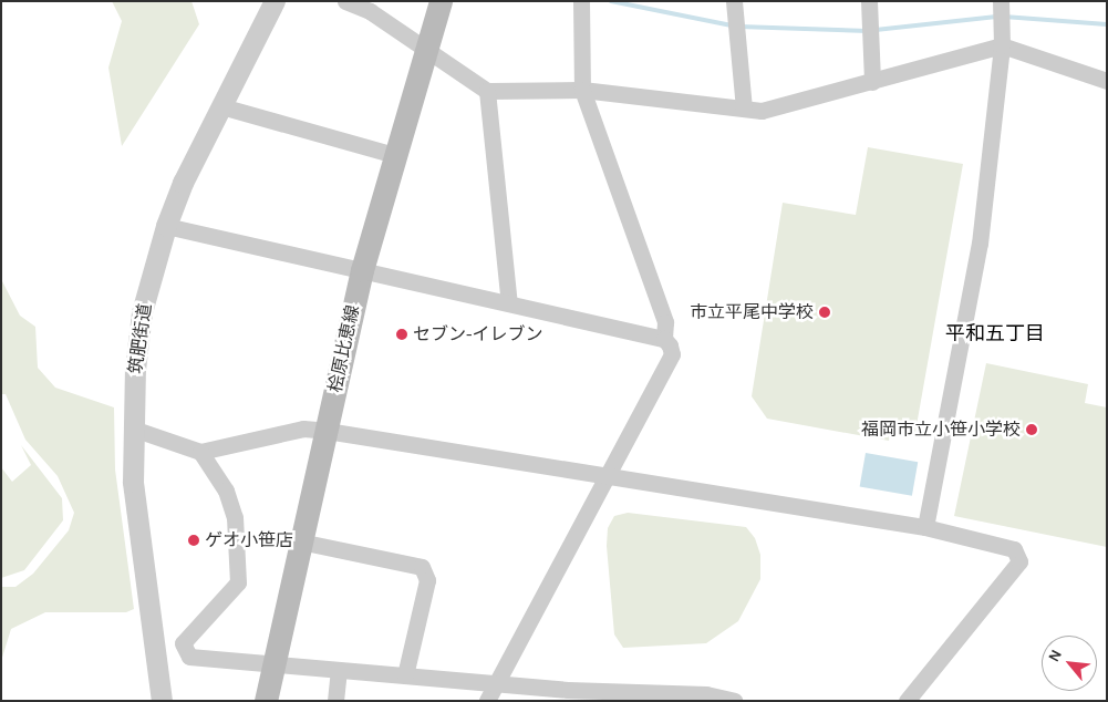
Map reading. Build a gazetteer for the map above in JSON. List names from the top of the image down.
{
  "streets": {
    "main road": ["桧原比恵線"],
    "street": ["筑肥街道"]
  },
  "districts": ["平和五丁目"],
  "places": [
    "市立平尾中学校",
    "セブン-イレブン",
    "福岡市立小笹小学校",
    "ゲオ小笹店"
  ],
  "north": "top left"
}
